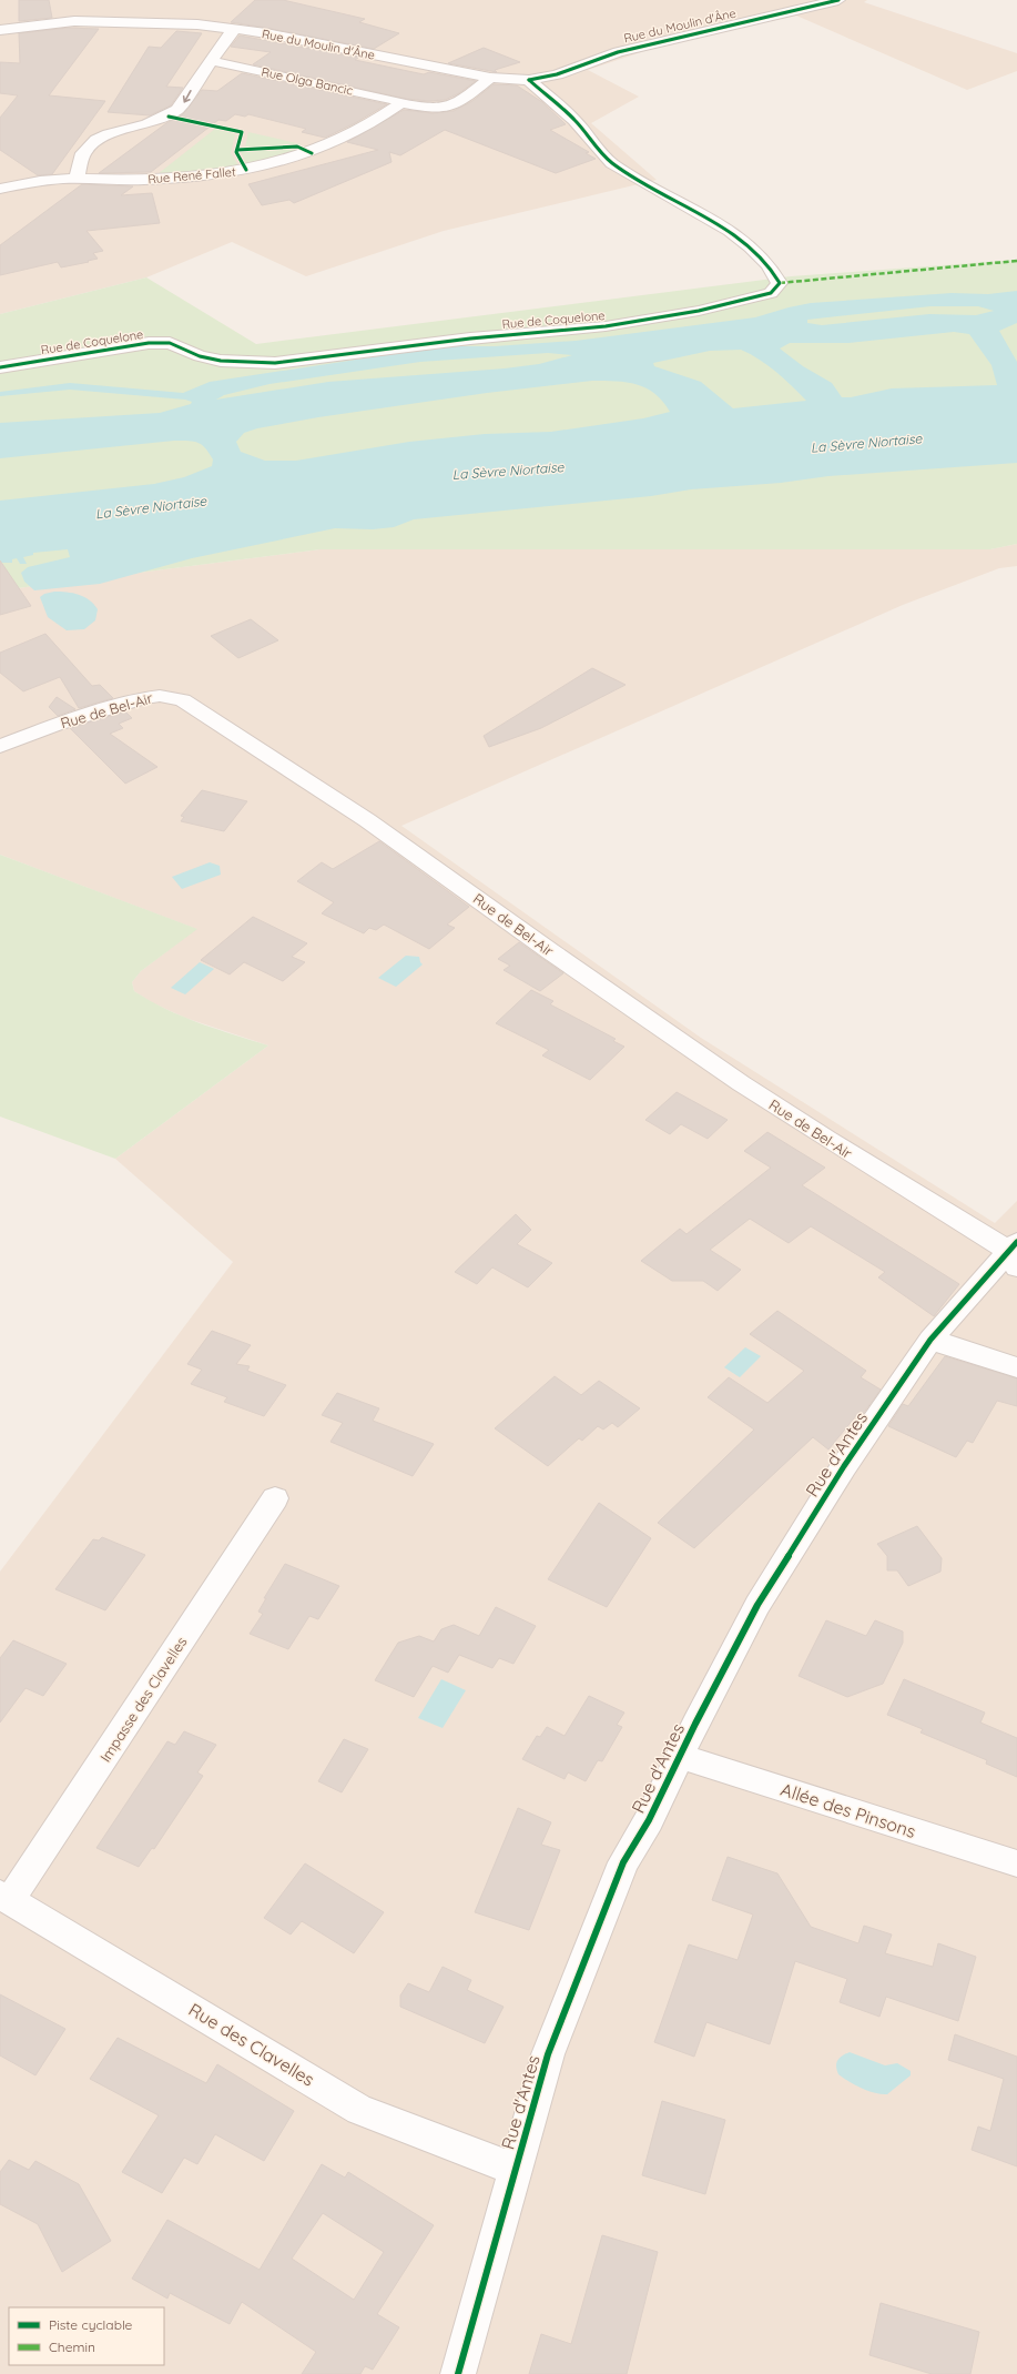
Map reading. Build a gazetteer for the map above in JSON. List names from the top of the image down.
{
  "streets": {
    "street": [
      "Rue du Moulin d'Âne",
      "Rue Olga Bancic",
      "Rue René Fallet",
      "Rue de Coquelone",
      "Rue de Bel-Air",
      "Rue d'Antes",
      "Impasse des Clavelles",
      "Allée des Pinsons",
      "Rue des Clavelles"
    ]
  },
  "crossings": [
    ["Rue du Moulin d'Âne", "Rue de Coquelone"],
    ["Rue Olga Bancic", "Rue René Fallet"],
    ["Rue de Bel-Air", "Rue d'Antes"],
    ["Rue d'Antes", "Allée des Pinsons"],
    ["Rue d'Antes", "Rue des Clavelles"],
    ["Impasse des Clavelles", "Rue des Clavelles"]
  ],
  "water": ["La Sèvre Niortaise"],
  "legend": ["Piste cyclable", "Chemin"]
}
